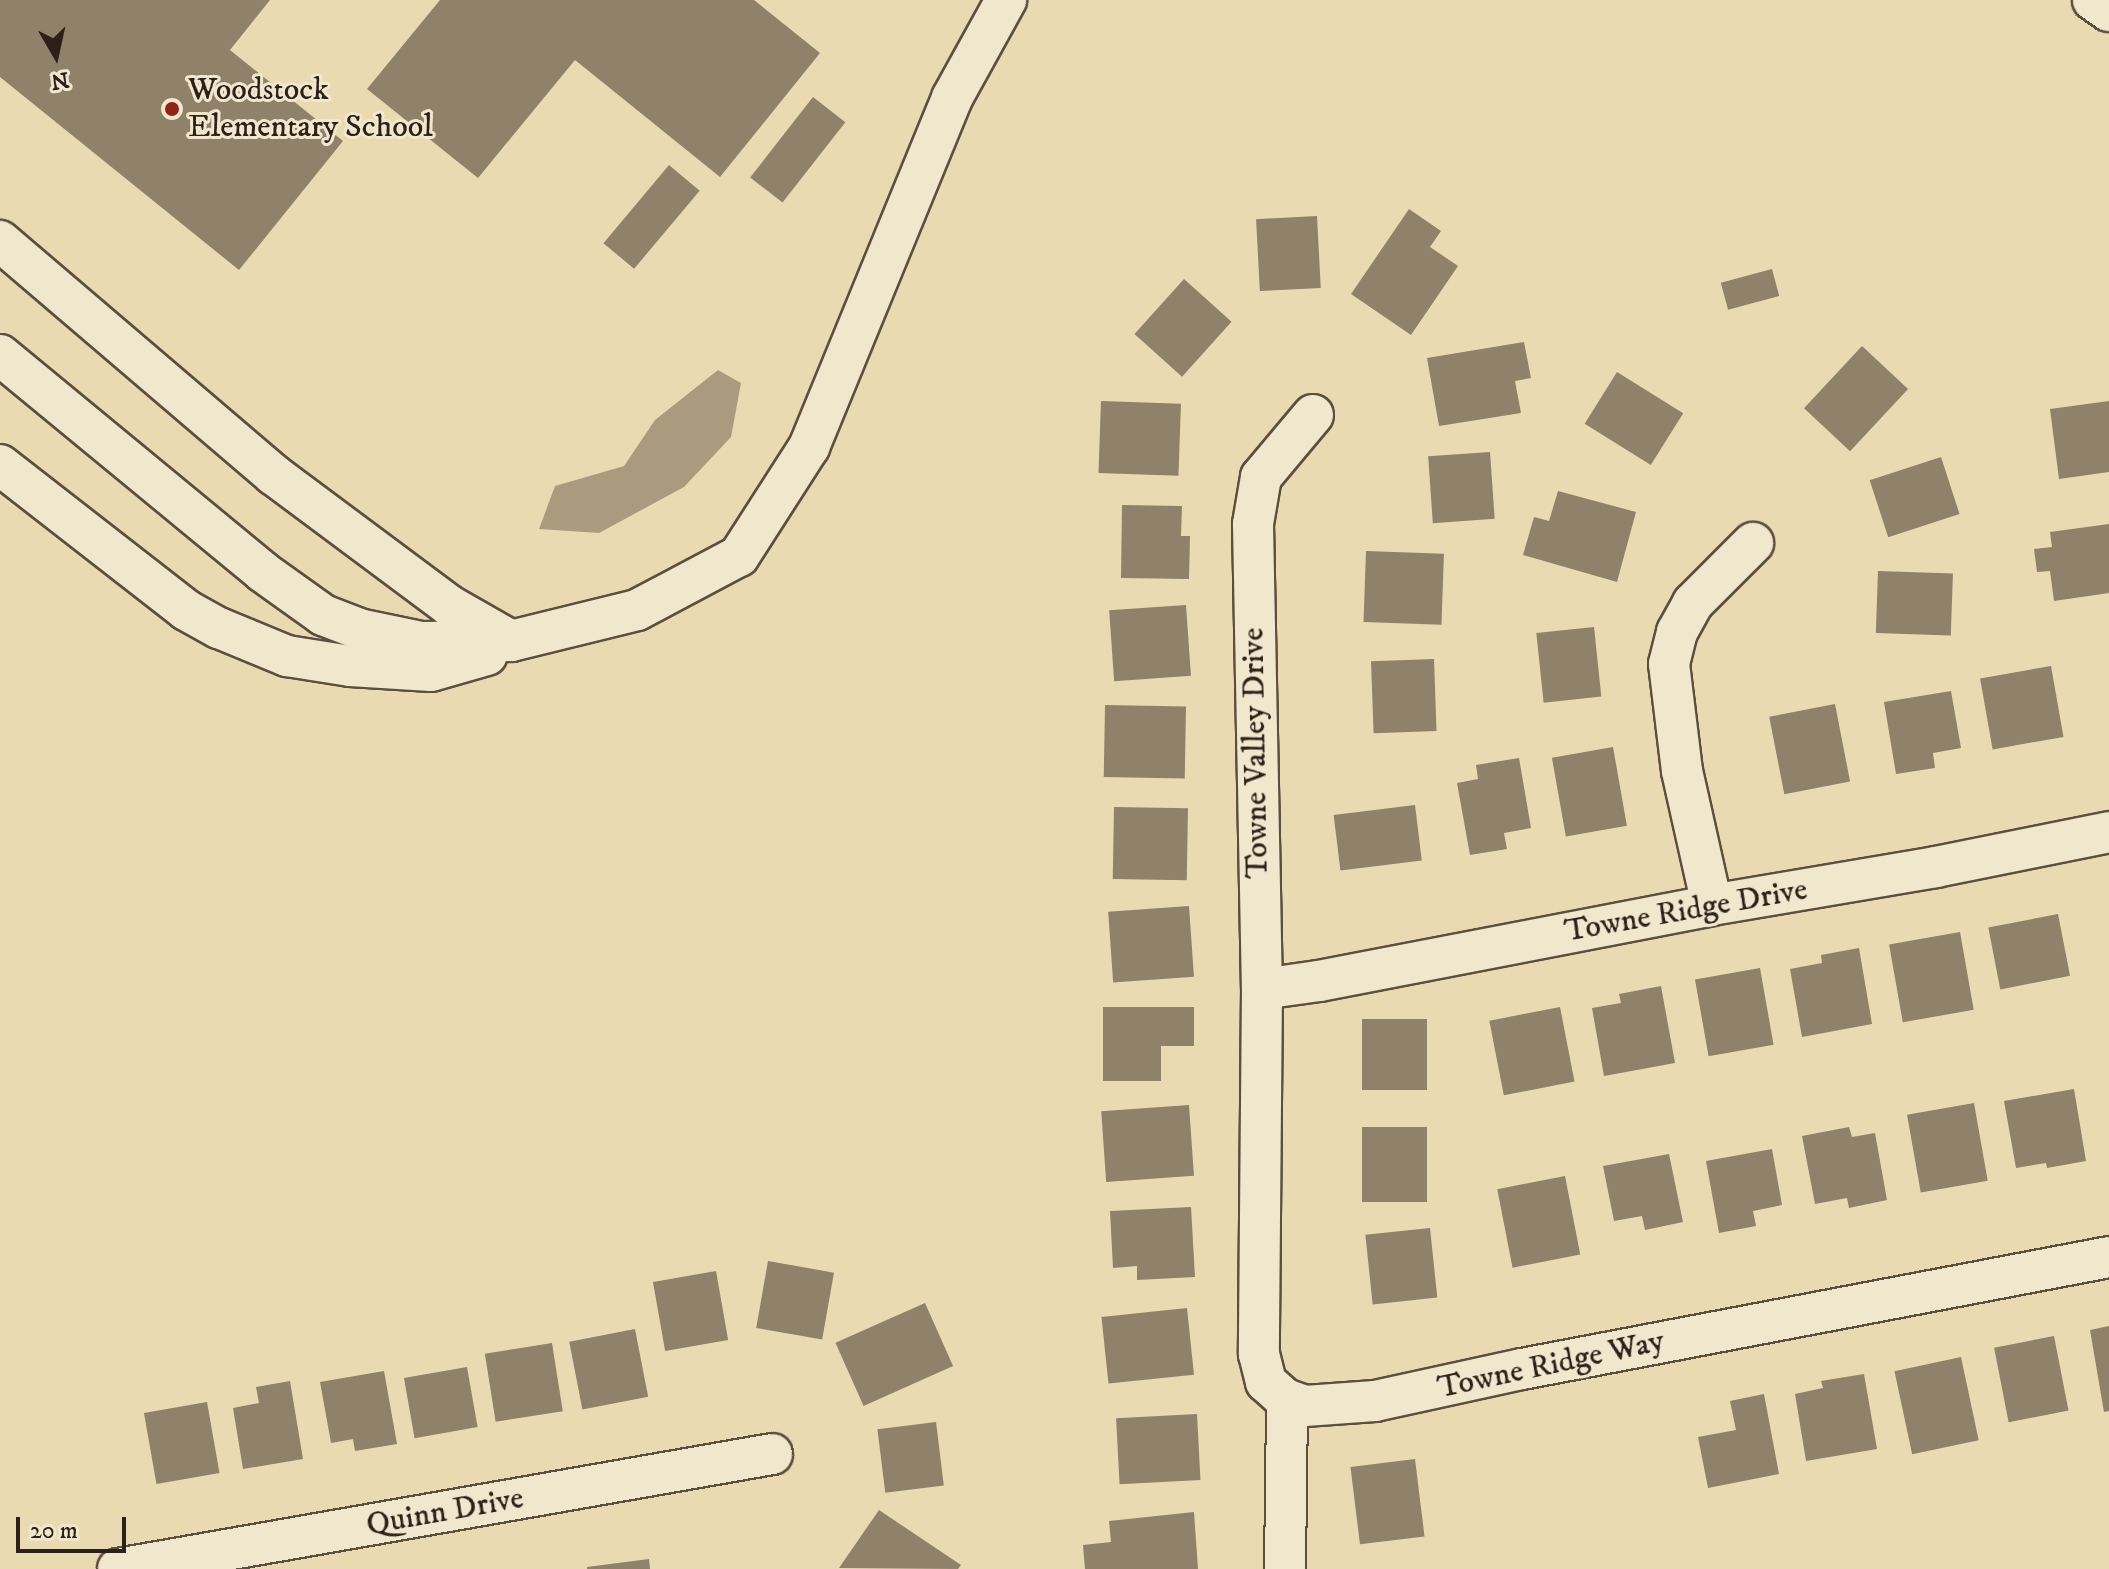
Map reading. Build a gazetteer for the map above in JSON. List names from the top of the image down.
{
  "streets": {
    "street": [
      "Towne Valley Drive",
      "Towne Ridge Drive",
      "Towne Ridge Way",
      "Quinn Drive"
    ]
  },
  "crossings": [
    ["Towne Valley Drive", "Towne Ridge Drive"],
    ["Towne Valley Drive", "Towne Ridge Way"]
  ],
  "places": ["Woodstock Elementary School"],
  "scale_bar": "20 m",
  "north": "bottom"
}
